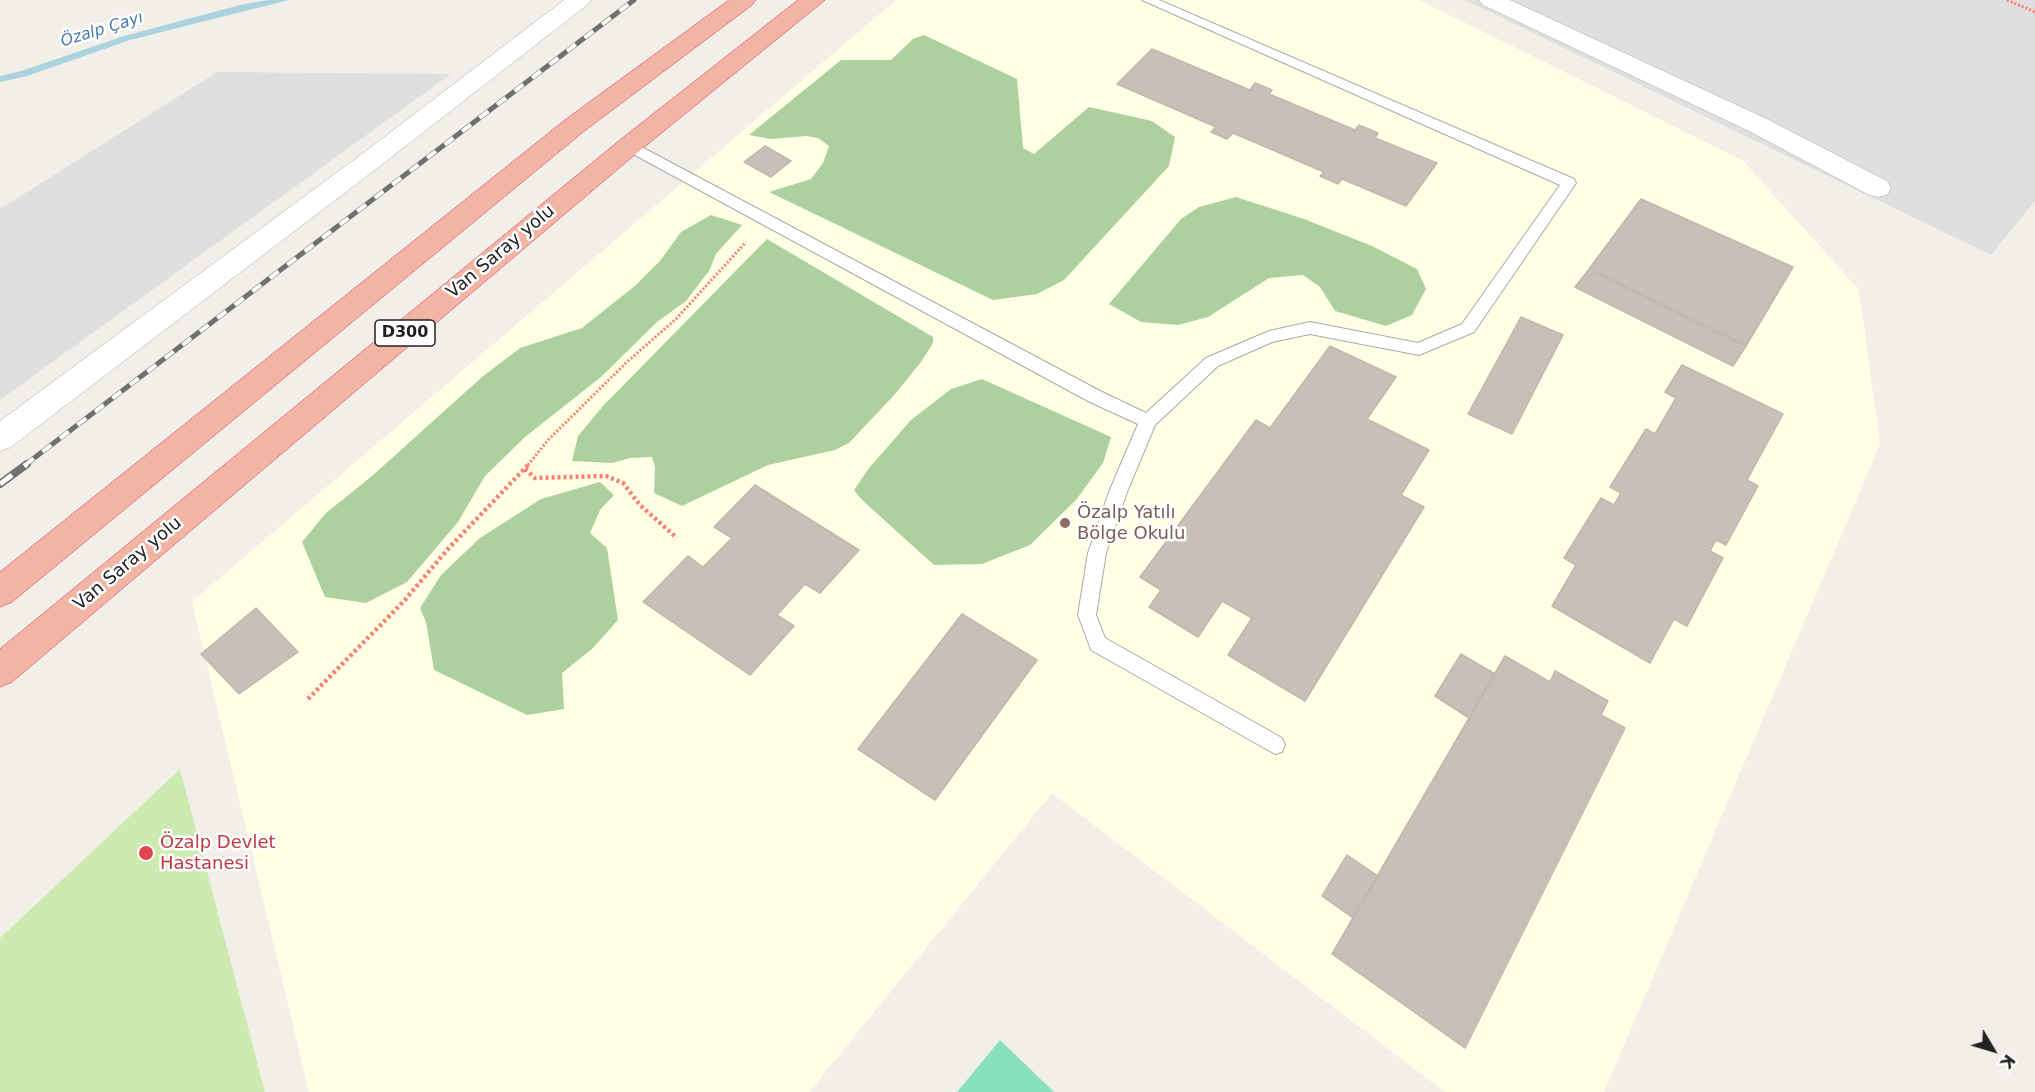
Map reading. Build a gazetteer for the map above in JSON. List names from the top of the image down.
{
  "streets": {
    "highway": ["Van Saray yolu", "D300"]
  },
  "water": ["Özalp Çayı"],
  "places": ["Özalp Yatılı Bölge Okulu", "Özalp Devlet Hastanesi"],
  "north": "bottom right"
}
